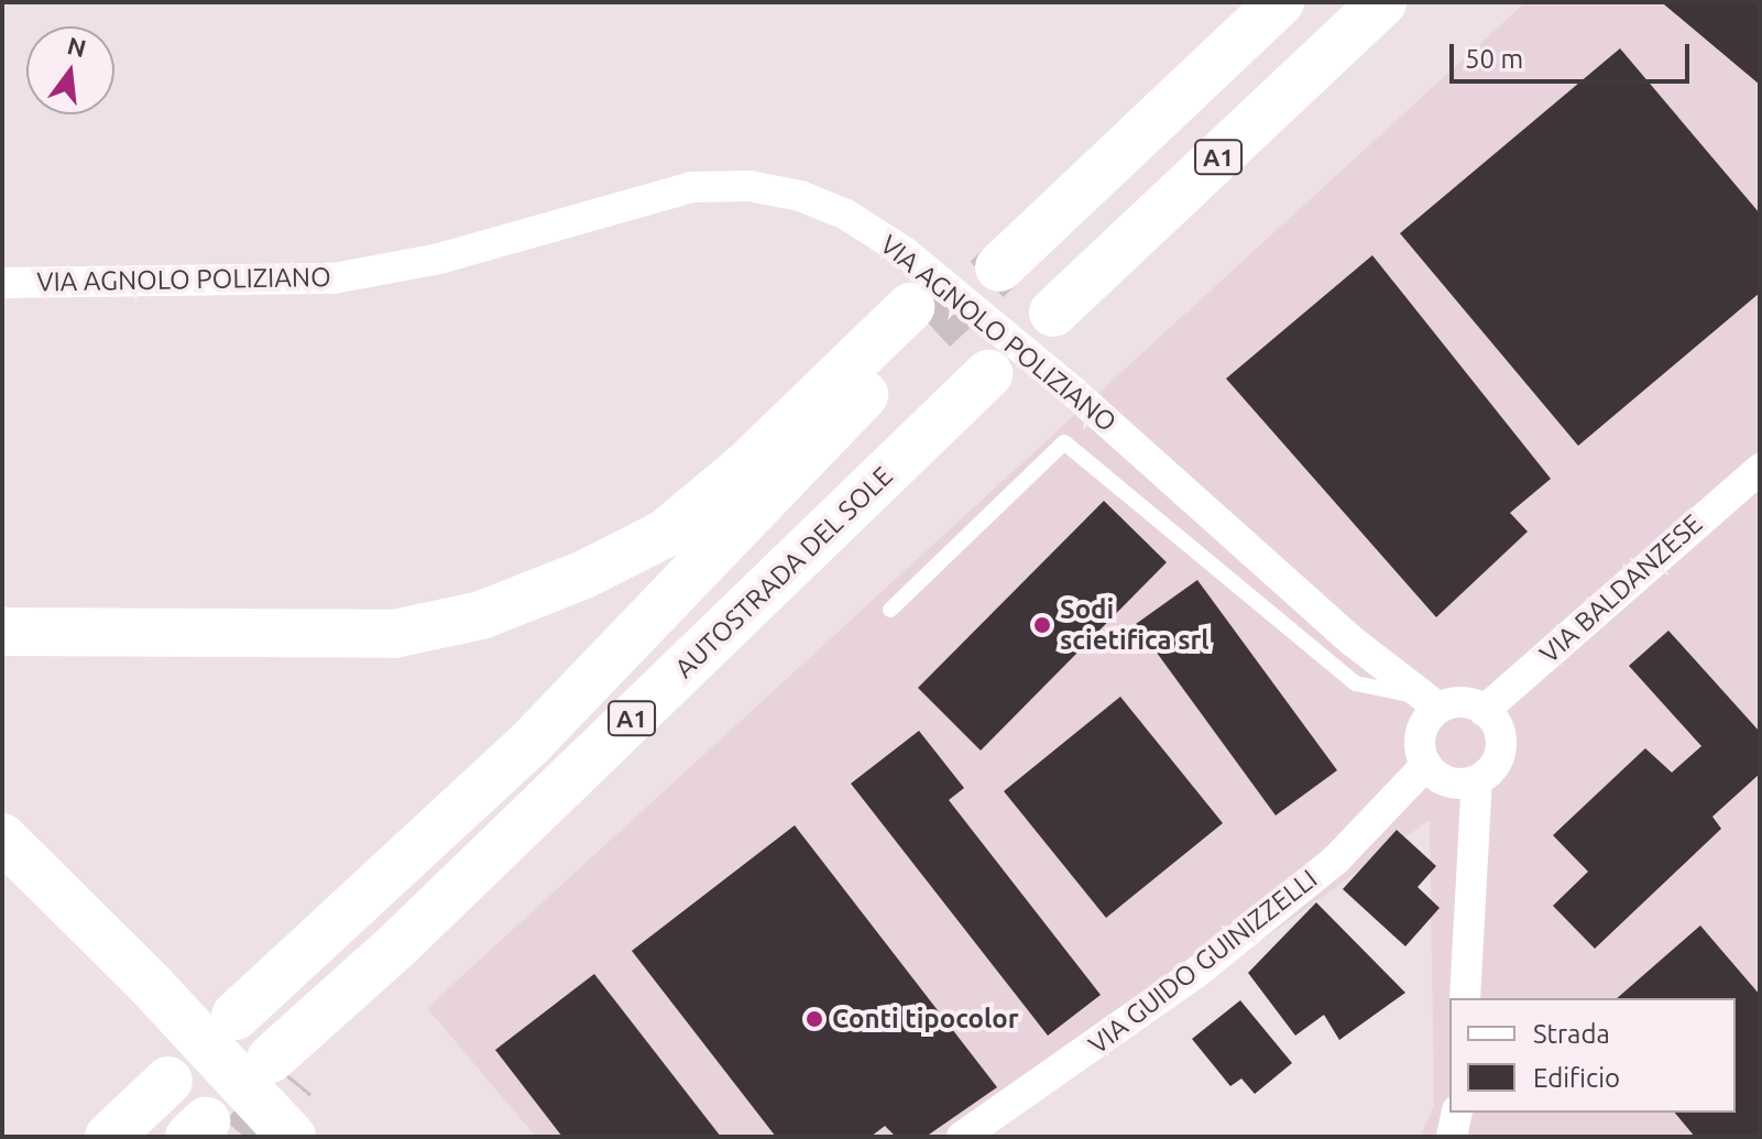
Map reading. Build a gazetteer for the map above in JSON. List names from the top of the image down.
{
  "streets": {
    "highway": ["A1", "AUTOSTRADA DEL SOLE"],
    "street": ["VIA AGNOLO POLIZIANO", "VIA BALDANZESE", "VIA GUIDO GUINIZZELLI"]
  },
  "crossings": [
    ["VIA AGNOLO POLIZIANO", "VIA BALDANZESE"],
    ["VIA AGNOLO POLIZIANO", "VIA GUIDO GUINIZZELLI"],
    ["VIA BALDANZESE", "VIA GUIDO GUINIZZELLI"]
  ],
  "places": ["Sodi scietifica srl", "Conti tipocolor"],
  "legend": ["Strada", "Edificio"],
  "scale_bar": "50 m",
  "north": "top"
}
